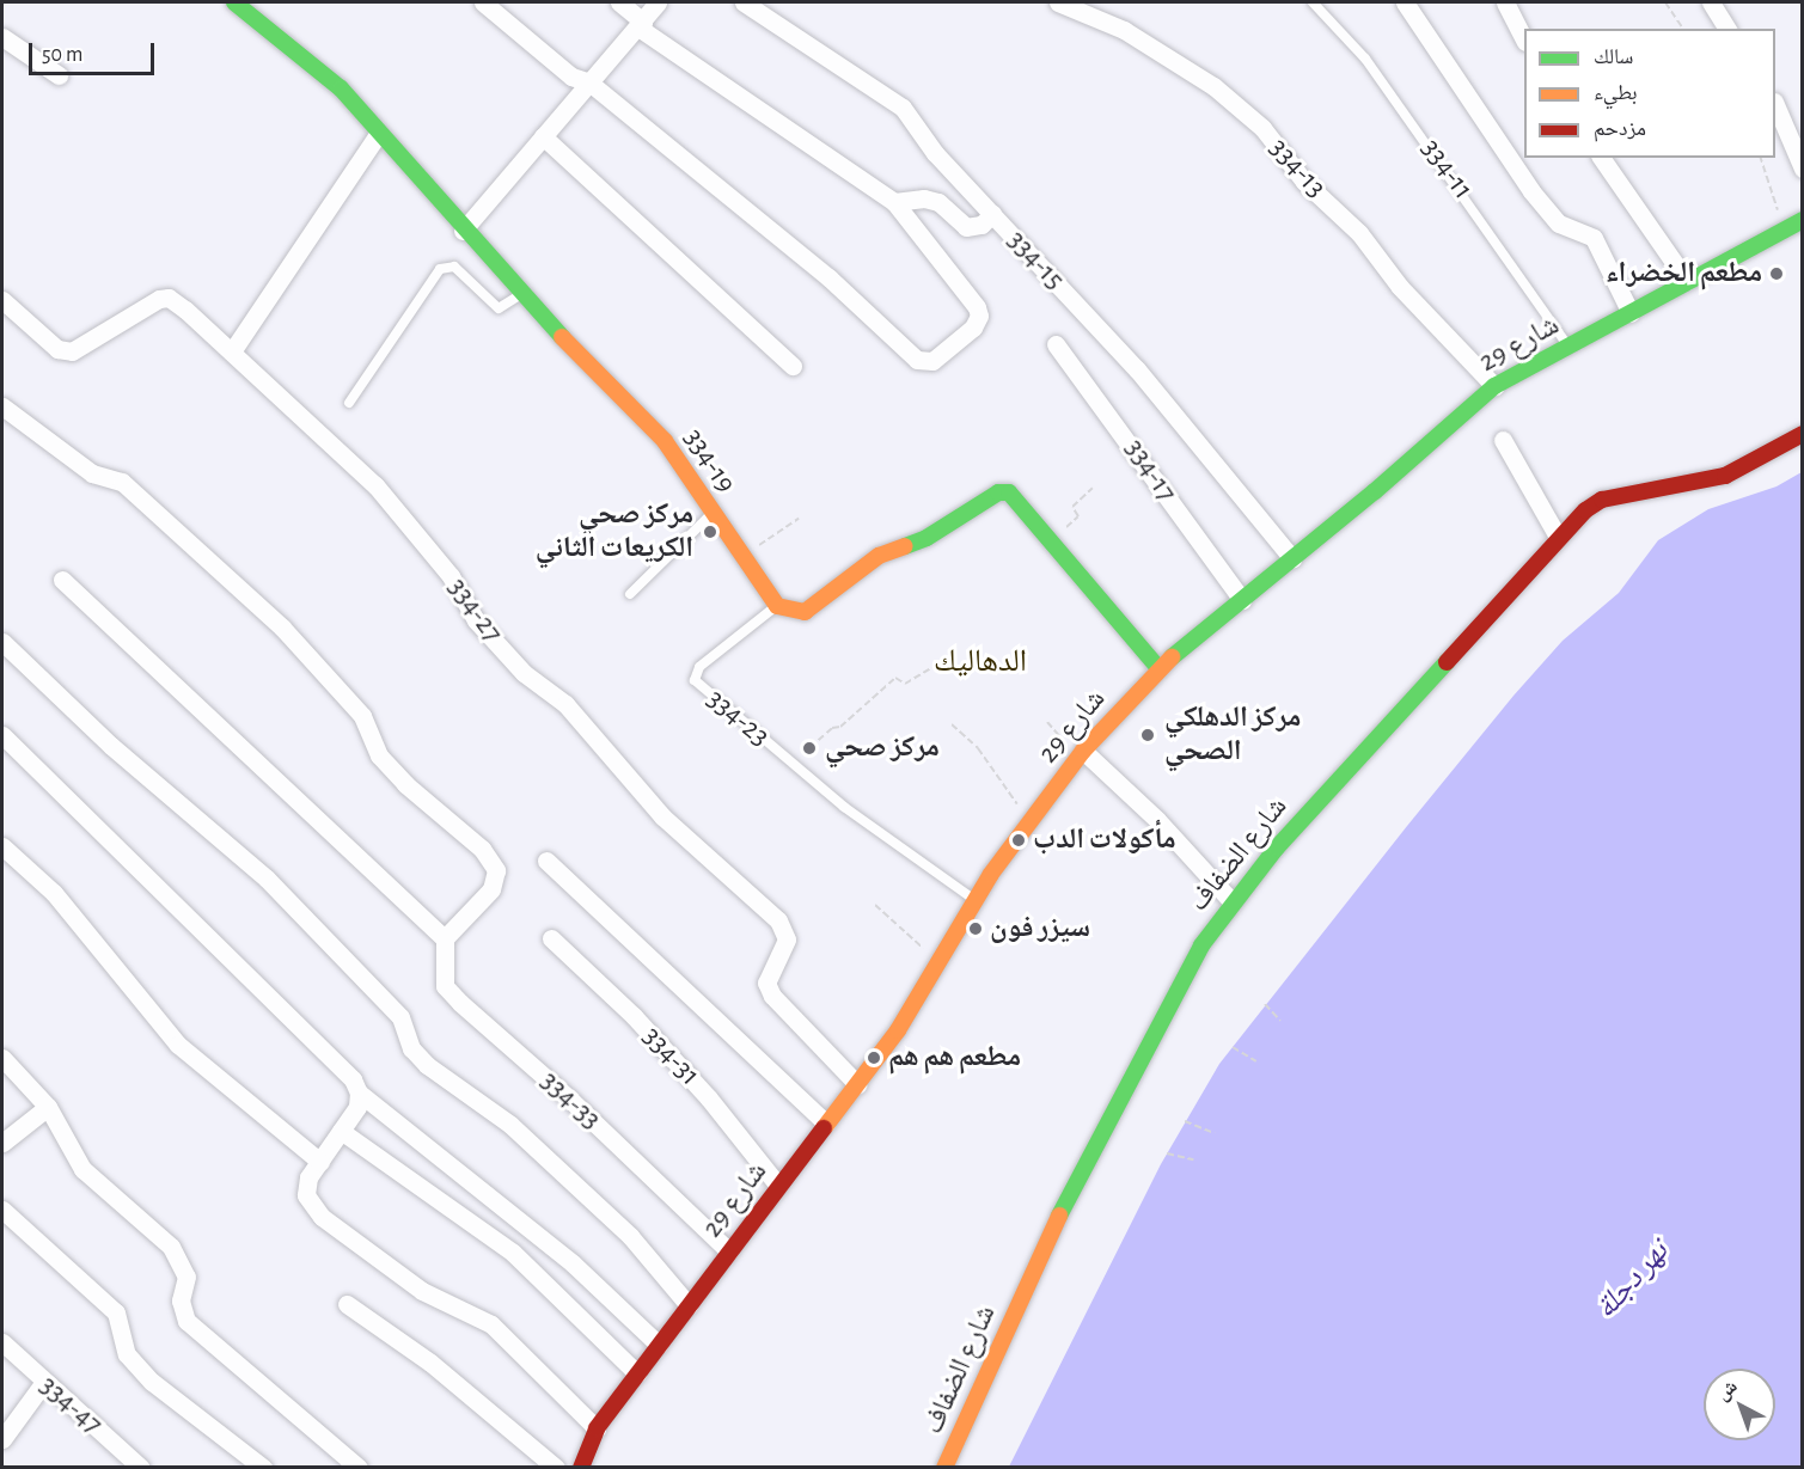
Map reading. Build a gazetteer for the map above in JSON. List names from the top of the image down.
{
  "streets": {
    "street": [
      "334-13",
      "334-15",
      "شارع 29",
      "334-19",
      "334-17",
      "334-27",
      "شارع الضفاف",
      "334-31",
      "334-33",
      "334-47"
    ],
    "lane": ["334-11", "334-23"]
  },
  "crossings": [
    ["334-13", "شارع 29"],
    ["334-11", "شارع 29"],
    ["334-15", "شارع 29"],
    ["شارع 29", "334-17"],
    ["شارع 29", "334-27"],
    ["شارع 29", "334-23"],
    ["شارع 29", "334-31"],
    ["شارع 29", "334-33"],
    ["334-19", "334-23"]
  ],
  "districts": ["الدهاليك"],
  "water": ["نهر دجلة"],
  "places": [
    "مطعم الخضراء",
    "مركز صحي الكريعات الثاني",
    "مركز الدهلكي الصحي",
    "مركز صحي",
    "مأكولات الدب",
    "سيزر فون",
    "مطعم هم هم"
  ],
  "legend": ["سالك", "بطيء", "مزدحم"],
  "scale_bar": "50 m",
  "north": "top left"
}
